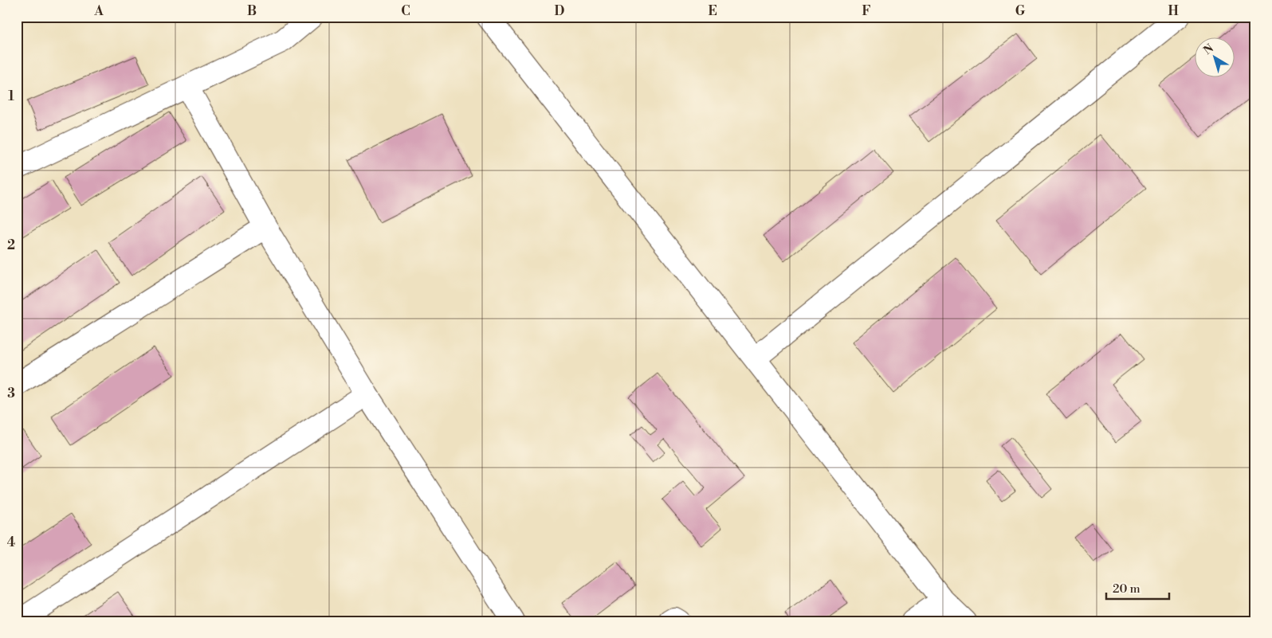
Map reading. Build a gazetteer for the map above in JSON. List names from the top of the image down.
{
  "scale_bar": "20 m",
  "north": "top left",
  "grid": {
    "columns": [
      "A",
      "B",
      "C",
      "D",
      "E",
      "F",
      "G",
      "H"
    ],
    "rows": [
      "1",
      "2",
      "3",
      "4"
    ]
  }
}
